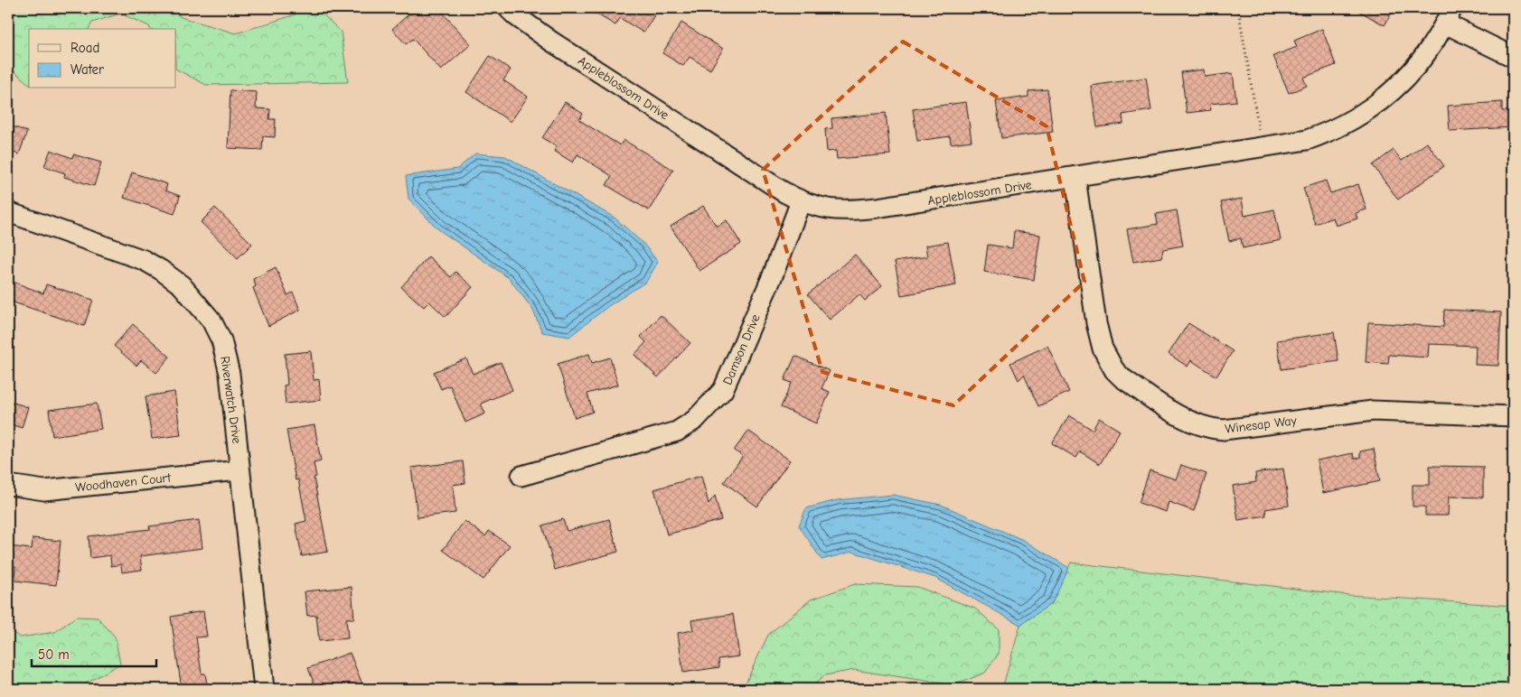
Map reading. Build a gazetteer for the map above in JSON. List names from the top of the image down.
{
  "streets": {
    "street": [
      "Appleblossom Drive",
      "Damson Drive",
      "Riverwatch Drive",
      "Winesap Way",
      "Woodhaven Court"
    ]
  },
  "crossings": [
    ["Appleblossom Drive", "Damson Drive"],
    ["Appleblossom Drive", "Winesap Way"],
    ["Riverwatch Drive", "Woodhaven Court"]
  ],
  "legend": ["Road", "Water"],
  "scale_bar": "50 m"
}
